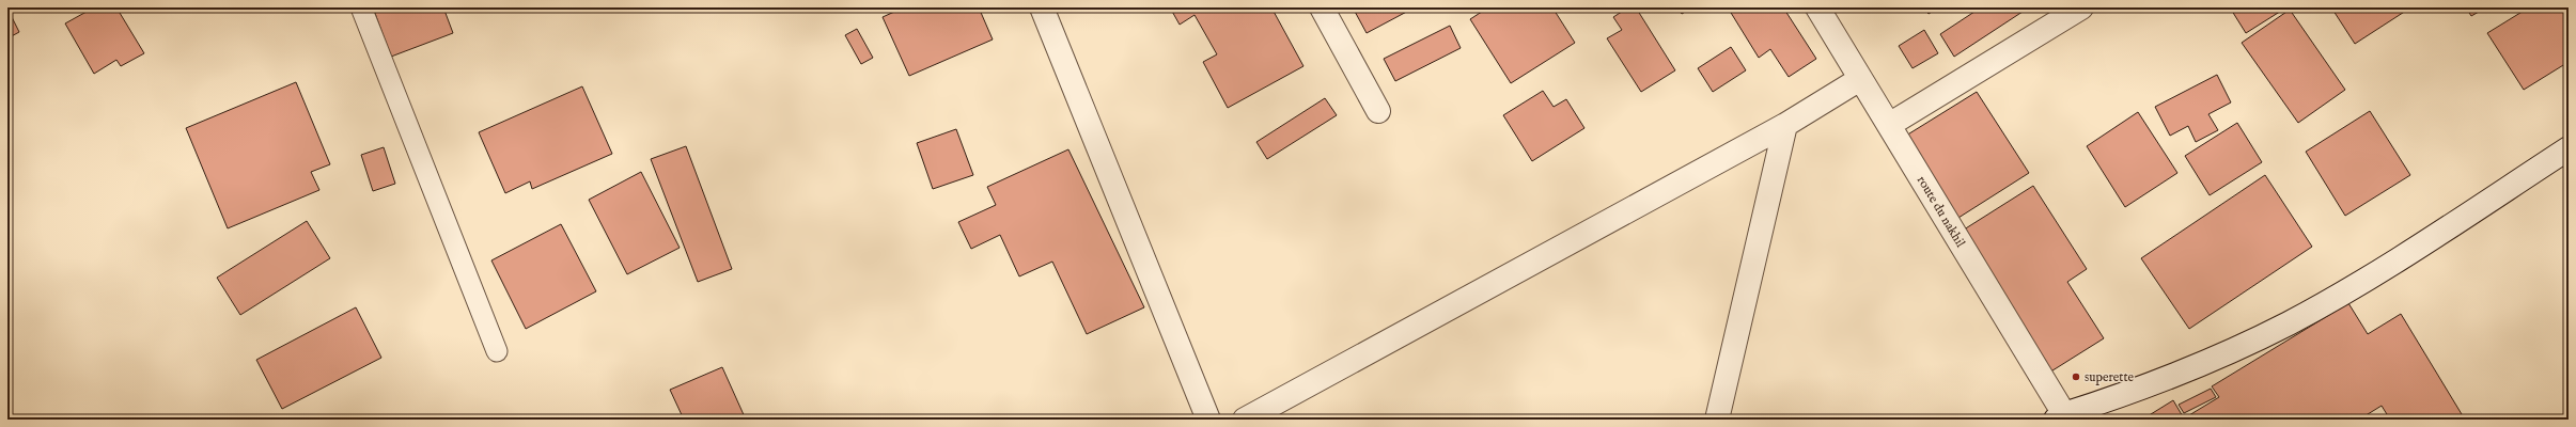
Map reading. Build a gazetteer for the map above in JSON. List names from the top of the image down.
{
  "streets": {
    "street": ["route du nakhil"]
  },
  "places": ["superette"]
}
